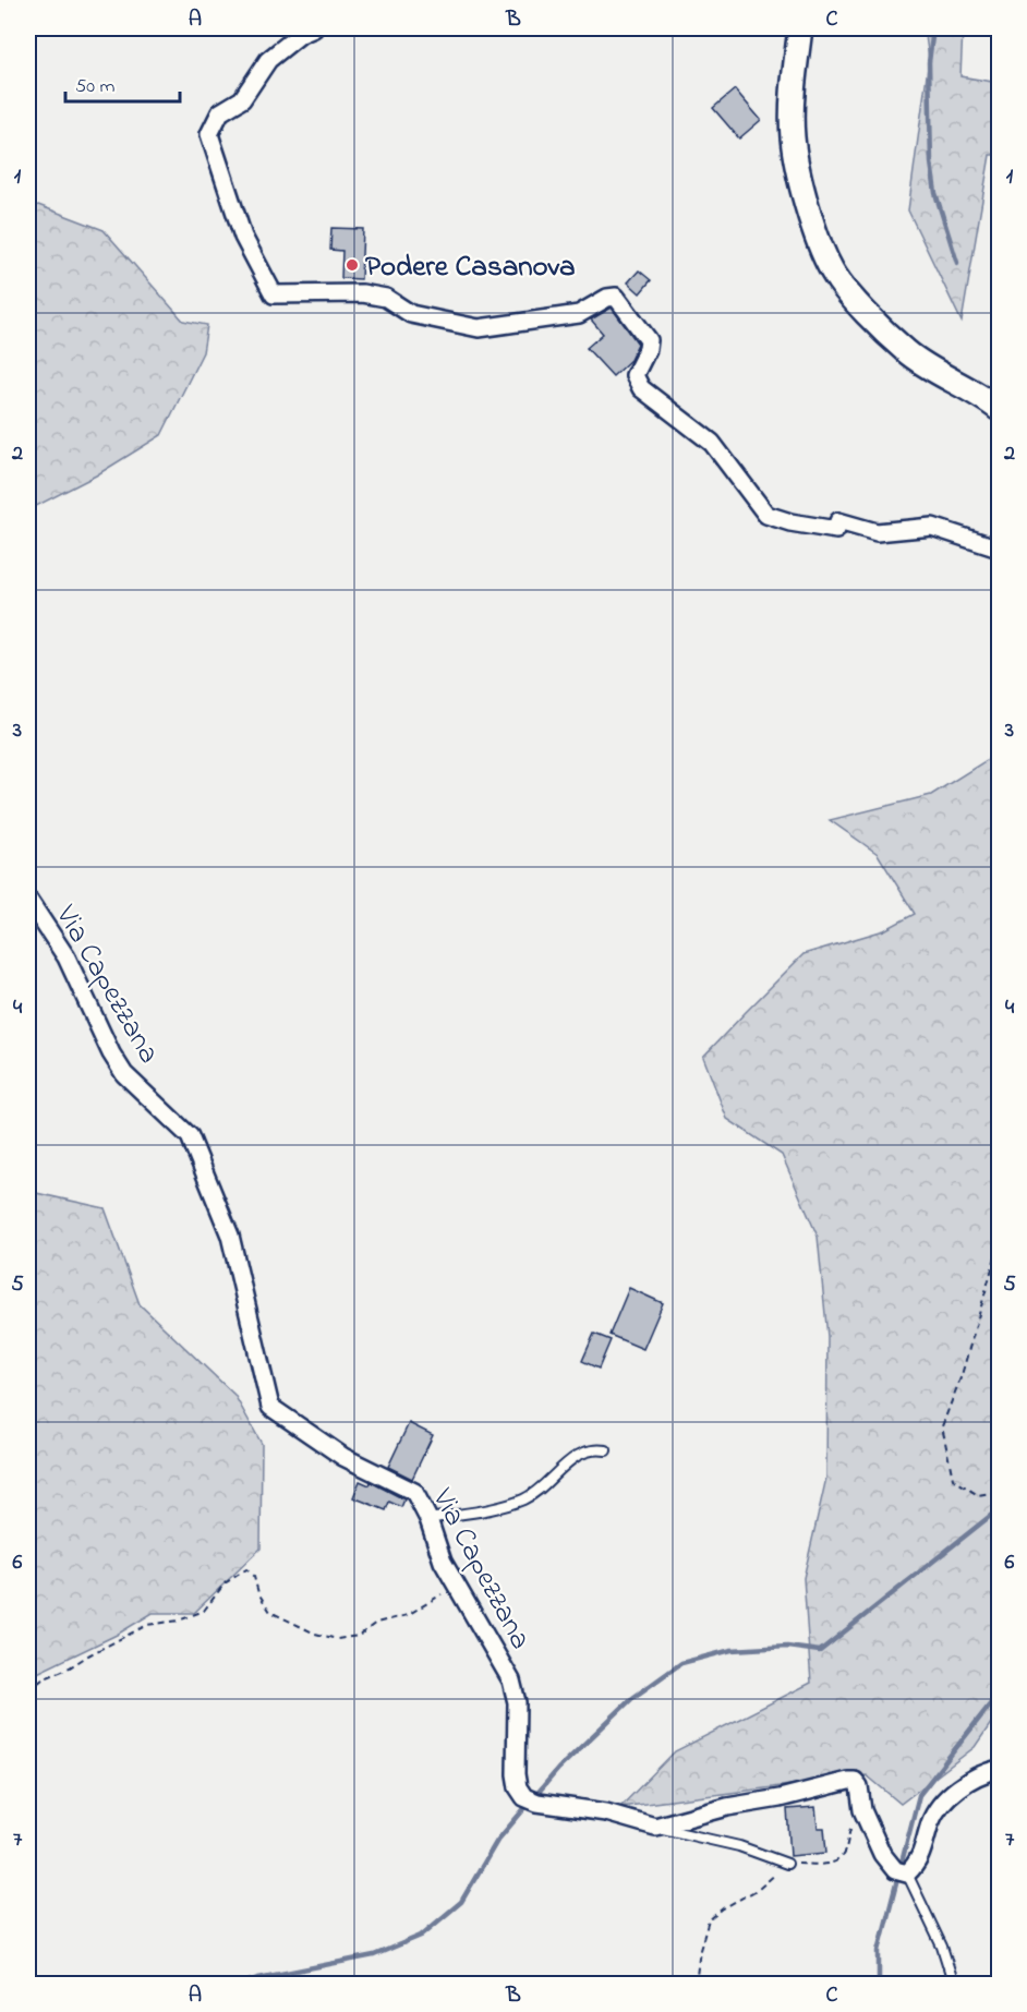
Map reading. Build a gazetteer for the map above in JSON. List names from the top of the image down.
{
  "streets": {
    "street": ["Via Capezzana"]
  },
  "places": ["Podere Casanova"],
  "scale_bar": "50 m",
  "grid": {
    "columns": ["A", "B", "C"],
    "rows": [
      "1",
      "2",
      "3",
      "4",
      "5",
      "6",
      "7"
    ]
  }
}
